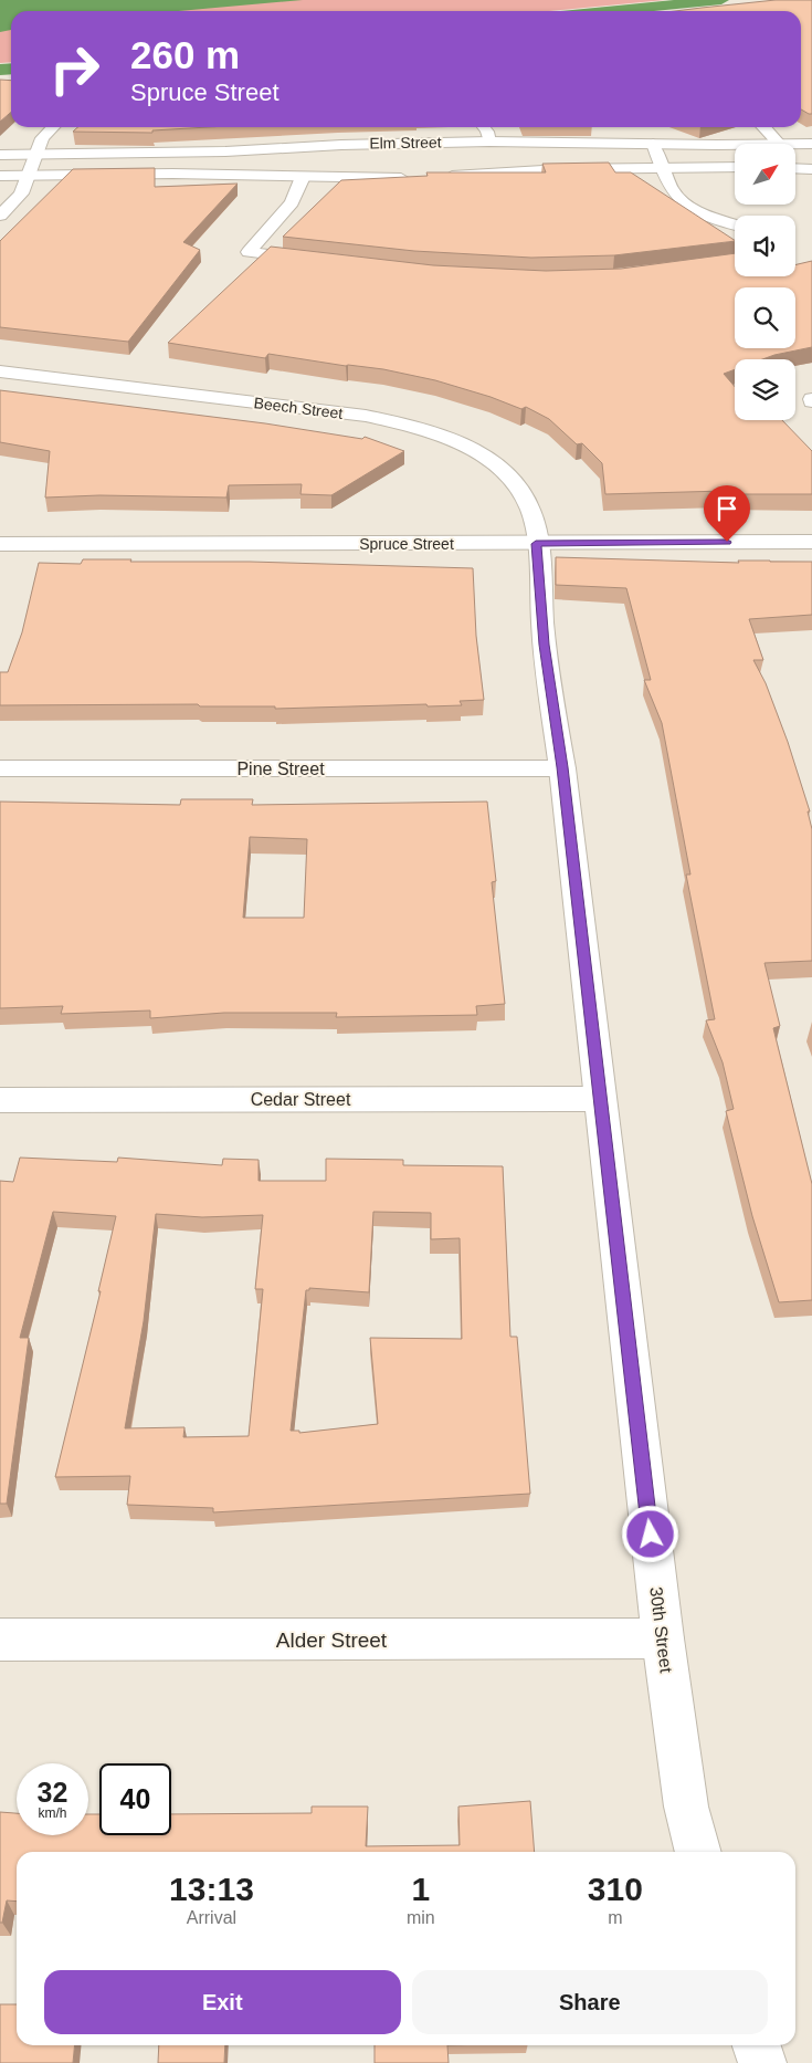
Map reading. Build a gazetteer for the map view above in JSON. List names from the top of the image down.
{
  "streets": {
    "street": [
      "Elm Street",
      "Beech Street",
      "Spruce Street",
      "Pine Street",
      "Cedar Street",
      "30th Street",
      "Alder Street"
    ]
  },
  "crossings": [
    ["Beech Street", "Spruce Street"],
    ["Beech Street", "30th Street"],
    ["Spruce Street", "30th Street"],
    ["Pine Street", "30th Street"],
    ["Cedar Street", "30th Street"],
    ["30th Street", "Alder Street"]
  ],
  "north": "top right",
  "page": {
    "turn": ["260 m", "Spruce Street"],
    "speed": "32 km/h",
    "limit": "40",
    "eta": [
      "13:13",
      "Arrival",
      "1",
      "min",
      "310",
      "m"
    ],
    "buttons": ["Exit", "Share"]
  }
}
